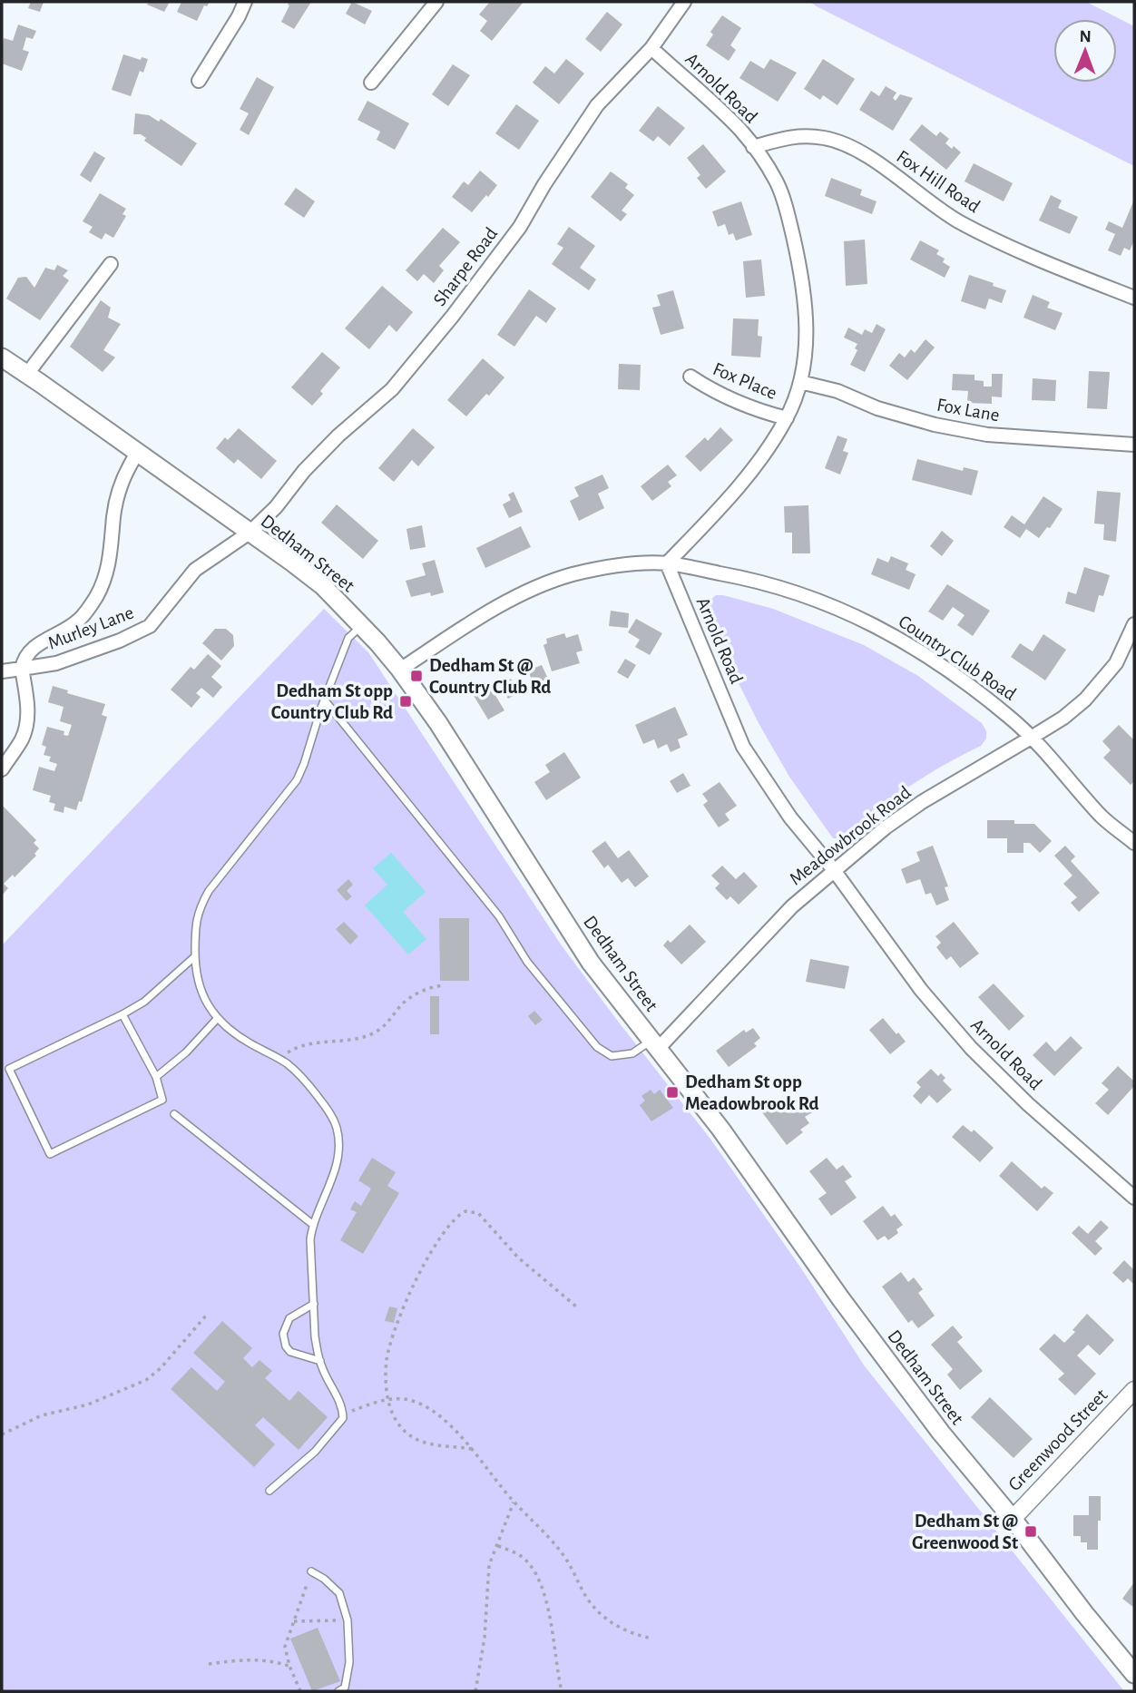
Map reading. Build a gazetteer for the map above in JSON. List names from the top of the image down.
{
  "streets": {
    "main road": ["Dedham Street"],
    "street": [
      "Arnold Road",
      "Fox Hill Road",
      "Sharpe Road",
      "Fox Place",
      "Fox Lane",
      "Murley Lane",
      "Country Club Road",
      "Meadowbrook Road",
      "Greenwood Street"
    ]
  },
  "crossings": [
    ["Arnold Road", "Fox Hill Road"],
    ["Arnold Road", "Sharpe Road"],
    ["Arnold Road", "Fox Place"],
    ["Arnold Road", "Fox Lane"],
    ["Arnold Road", "Country Club Road"],
    ["Arnold Road", "Meadowbrook Road"],
    ["Sharpe Road", "Dedham Street"],
    ["Sharpe Road", "Murley Lane"],
    ["Dedham Street", "Murley Lane"],
    ["Dedham Street", "Country Club Road"],
    ["Dedham Street", "Meadowbrook Road"],
    ["Dedham Street", "Greenwood Street"],
    ["Country Club Road", "Meadowbrook Road"]
  ],
  "places": {
    "transit": [
      "Dedham St @ Country Club Rd",
      "Dedham St opp Country Club Rd",
      "Dedham St opp Meadowbrook Rd",
      "Dedham St @ Greenwood St"
    ]
  },
  "north": "top"
}
